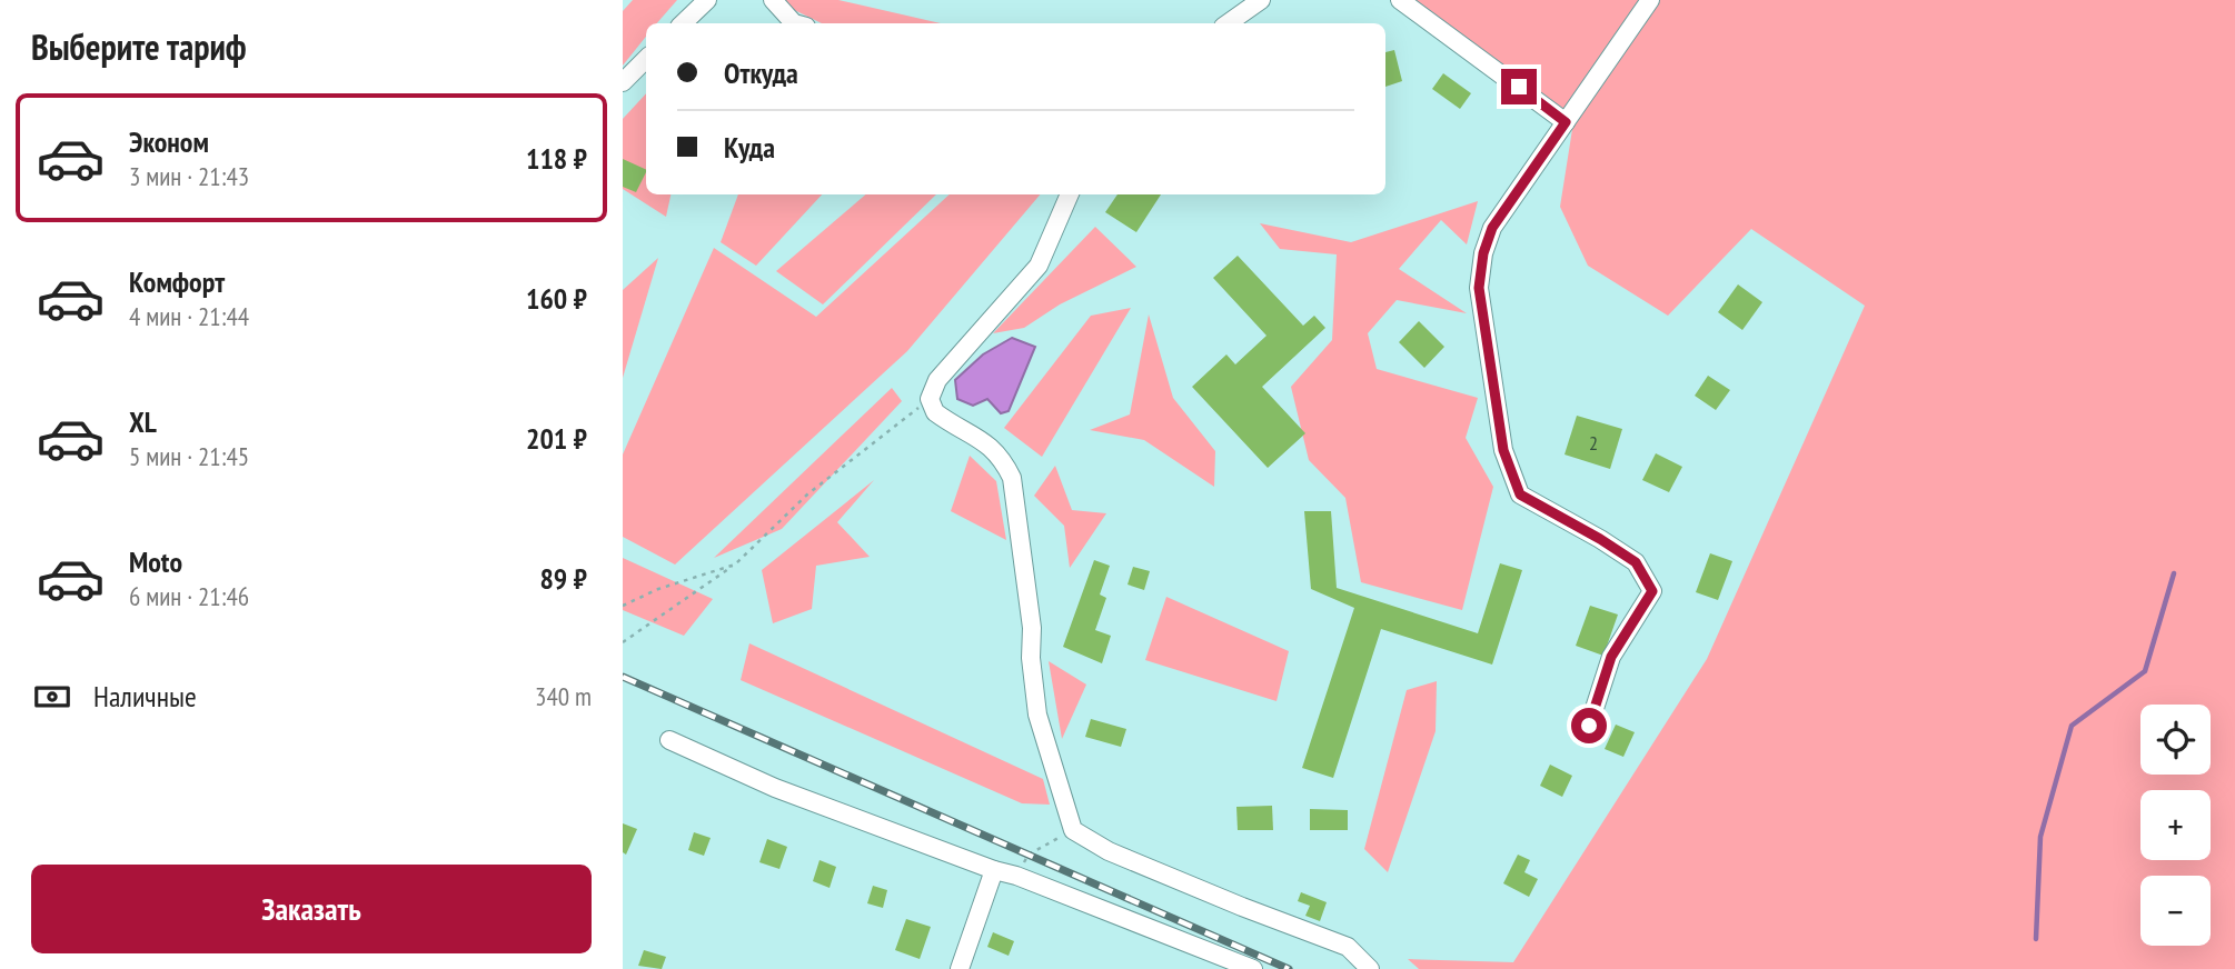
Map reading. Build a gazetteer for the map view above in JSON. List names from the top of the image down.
{
  "house_numbers": ["2"],
  "page": {
    "heading": "Выберите тариф",
    "banner": ["Откуда", "Куда"],
    "list": [
      {
        "name": "Эконом",
        "note": "3 мин · 21:43",
        "value": "118 ₽"
      },
      {
        "name": "Комфорт",
        "note": "4 мин · 21:44",
        "value": "160 ₽"
      },
      {
        "name": "XL",
        "note": "5 мин · 21:45",
        "value": "201 ₽"
      },
      {
        "name": "Moto",
        "note": "6 мин · 21:46",
        "value": "89 ₽"
      }
    ],
    "pay": ["Наличные", "340 m"],
    "map_buttons": ["+", "−"],
    "buttons": "Заказать"
  }
}
